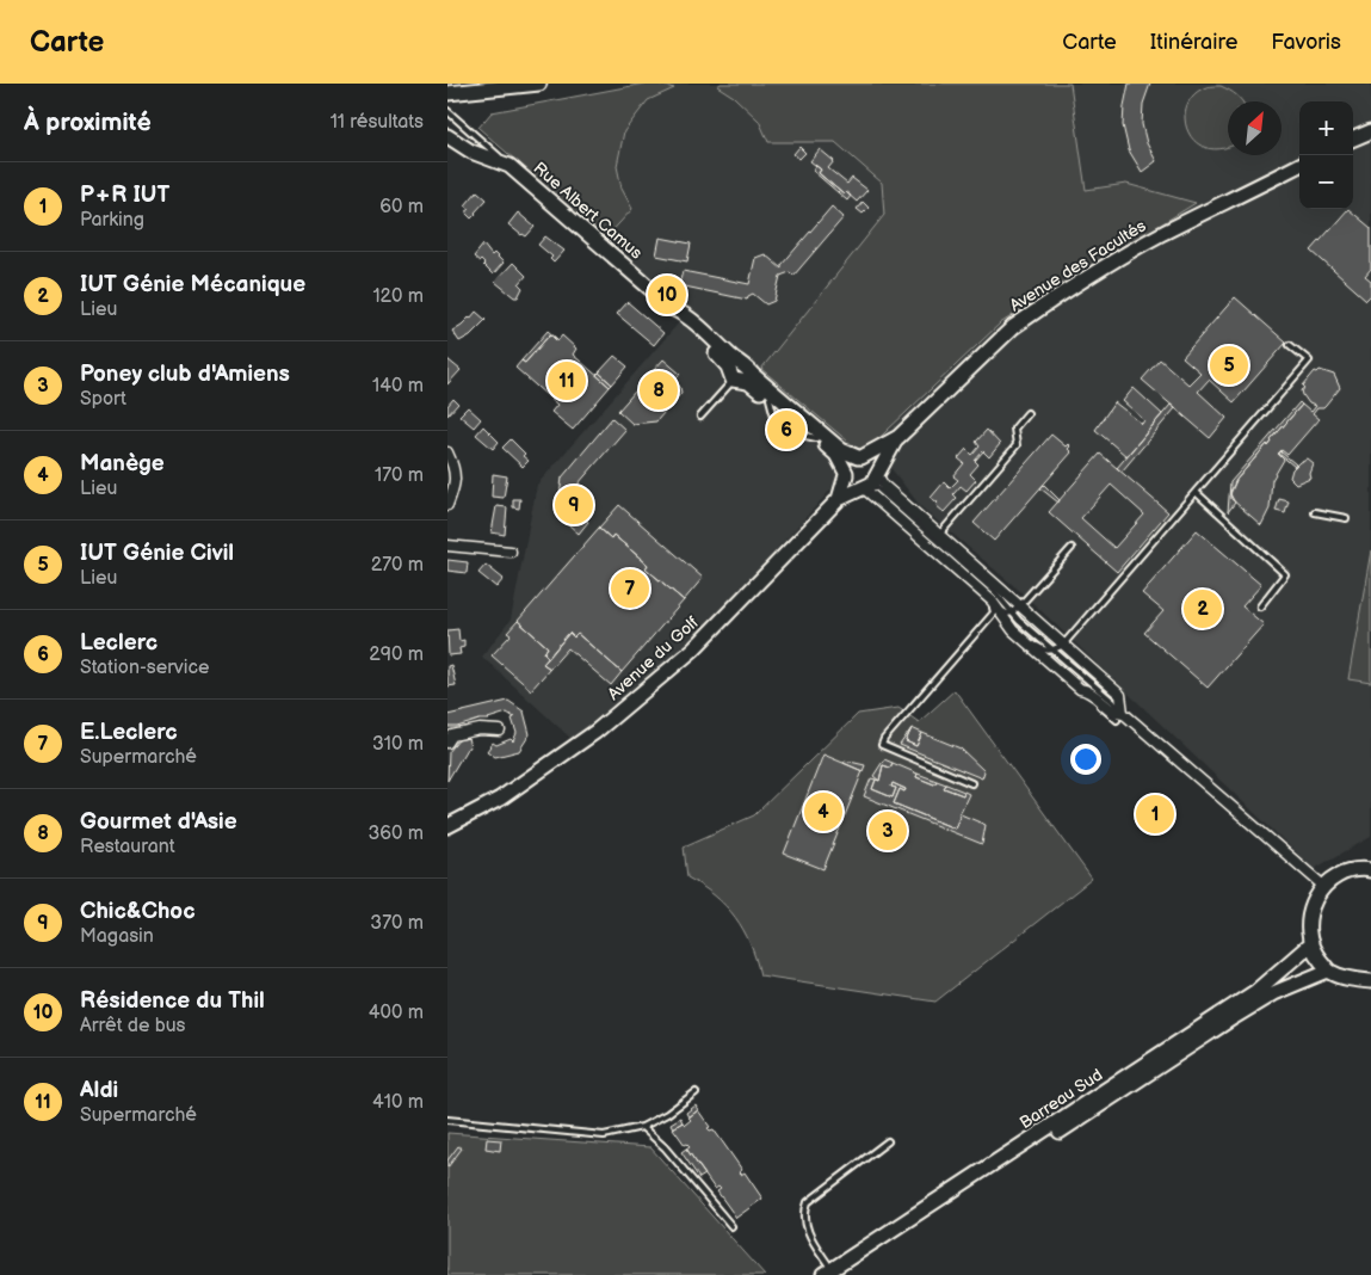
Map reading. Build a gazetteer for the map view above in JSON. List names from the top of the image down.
{
  "streets": {
    "main road": [
      "Rue Albert Camus",
      "Avenue des Facultés",
      "Avenue du Golf",
      "Barreau Sud"
    ]
  },
  "crossings": [
    ["Rue Albert Camus", "Avenue des Facultés"],
    ["Rue Albert Camus", "Avenue du Golf"],
    ["Avenue des Facultés", "Avenue du Golf"]
  ],
  "north": "top right",
  "page": {
    "header": "Carte",
    "nav": ["Carte", "Itinéraire", "Favoris"],
    "heading": ["À proximité", "11 résultats"],
    "map_buttons": ["+", "−"],
    "list": [
      {
        "mark": "1",
        "name": "P+R IUT",
        "note": "Parking",
        "value": "60 m"
      },
      {
        "mark": "2",
        "name": "IUT Génie Mécanique",
        "note": "Lieu",
        "value": "120 m"
      },
      {
        "mark": "3",
        "name": "Poney club d'Amiens",
        "note": "Sport",
        "value": "140 m"
      },
      {
        "mark": "4",
        "name": "Manège",
        "note": "Lieu",
        "value": "170 m"
      },
      {
        "mark": "5",
        "name": "IUT Génie Civil",
        "note": "Lieu",
        "value": "270 m"
      },
      {
        "mark": "6",
        "name": "Leclerc",
        "note": "Station-service",
        "value": "290 m"
      },
      {
        "mark": "7",
        "name": "E.Leclerc",
        "note": "Supermarché",
        "value": "310 m"
      },
      {
        "mark": "8",
        "name": "Gourmet d'Asie",
        "note": "Restaurant",
        "value": "360 m"
      },
      {
        "mark": "9",
        "name": "Chic&Choc",
        "note": "Magasin",
        "value": "370 m"
      },
      {
        "mark": "10",
        "name": "Résidence du Thil",
        "note": "Arrêt de bus",
        "value": "400 m"
      },
      {
        "mark": "11",
        "name": "Aldi",
        "note": "Supermarché",
        "value": "410 m"
      }
    ],
    "pins": [
      "10",
      "5",
      "11",
      "8",
      "6",
      "9",
      "7",
      "2",
      "4",
      "1",
      "3"
    ]
  }
}
